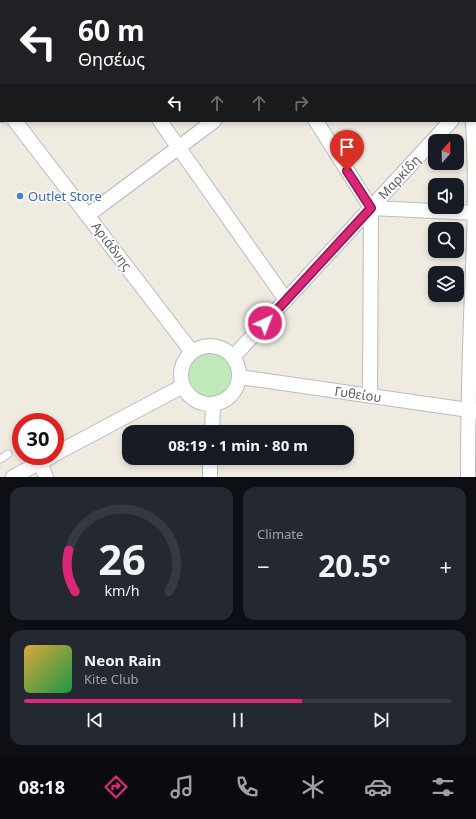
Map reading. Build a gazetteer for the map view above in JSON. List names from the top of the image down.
{
  "streets": {
    "street": ["Μαρκίδη", "Αριάδνης", "Γυθείου"]
  },
  "crossings": [
    ["Μαρκίδη", "Αριάδνης"],
    ["Μαρκίδη", "Γυθείου"],
    ["Αριάδνης", "Γυθείου"]
  ],
  "places": ["Outlet Store"],
  "north": "top",
  "page": {
    "turn": ["60 m", "Θησέως"],
    "limit": "30",
    "trip": "08:19 · 1 min · 80 m",
    "tile": "Climate",
    "heat": ["−", "20.5°", "+"],
    "song": ["Neon Rain", "Kite Club"],
    "tabs": "08:18",
    "gauge": ["26", "km/h"]
  }
}
